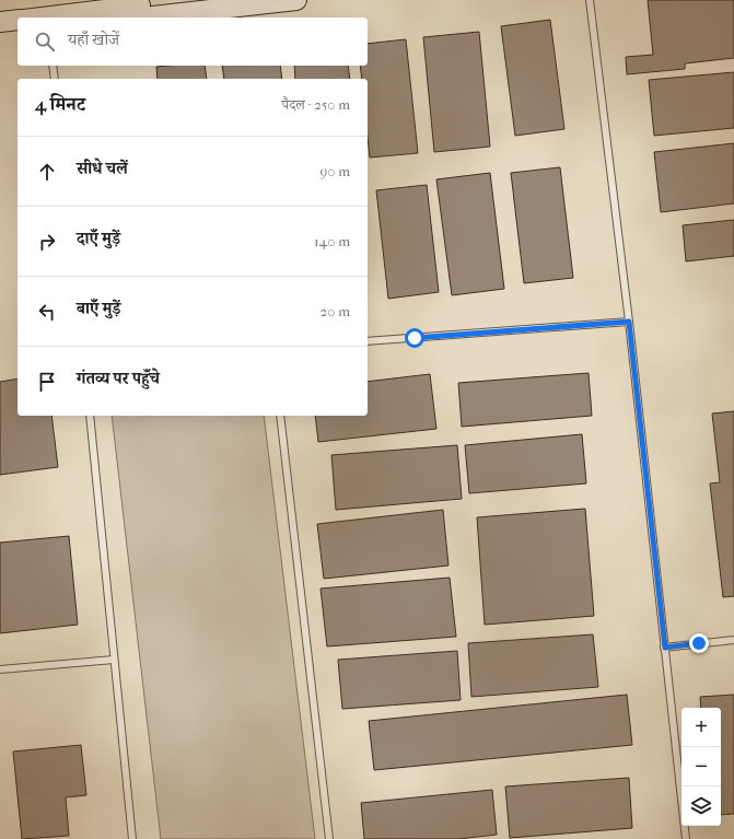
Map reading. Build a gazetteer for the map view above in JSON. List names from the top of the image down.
{
  "page": {
    "search": "यहाँ खोजें",
    "heading": ["4 मिनट", "पैदल · 250 m"],
    "list": [
      ["सीधे चलें", "90 m"],
      ["दाएँ मुड़ें", "140 m"],
      ["बाएँ मुड़ें", "20 m"],
      "गंतव्य पर पहुँचे"
    ],
    "map_buttons": ["+", "−"]
  }
}
